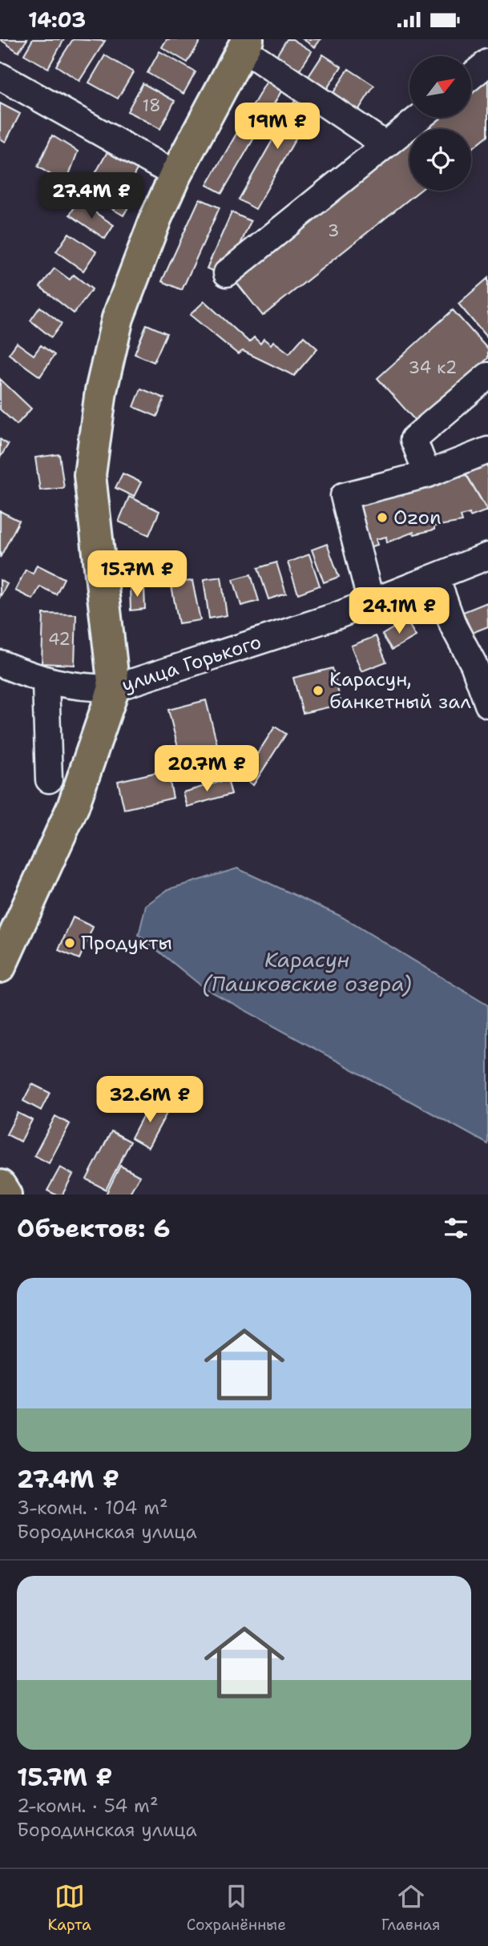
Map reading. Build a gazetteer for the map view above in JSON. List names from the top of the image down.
{
  "streets": {
    "main road": ["улица Горького"]
  },
  "water": ["Карасун (Пашковские озера)"],
  "places": ["Ozon", "Карасун, банкетный зал", "Продукты"],
  "house_numbers": [
    "18",
    "3",
    "34 к2",
    "42"
  ],
  "north": "top right",
  "page": {
    "status": "14:03",
    "price": [
      "19M ₽",
      "27.4M ₽",
      "15.7M ₽",
      "24.1M ₽",
      "20.7M ₽",
      "32.6M ₽"
    ],
    "heading": "Объектов: 6",
    "list": [
      {
        "name": "27.4M ₽",
        "note": "3-комн. · 104 m² · Бородинская улица"
      },
      {
        "name": "15.7M ₽",
        "note": "2-комн. · 54 m² · Бородинская улица"
      }
    ],
    "tabs": ["Карта", "Сохранённые", "Главная"]
  }
}
